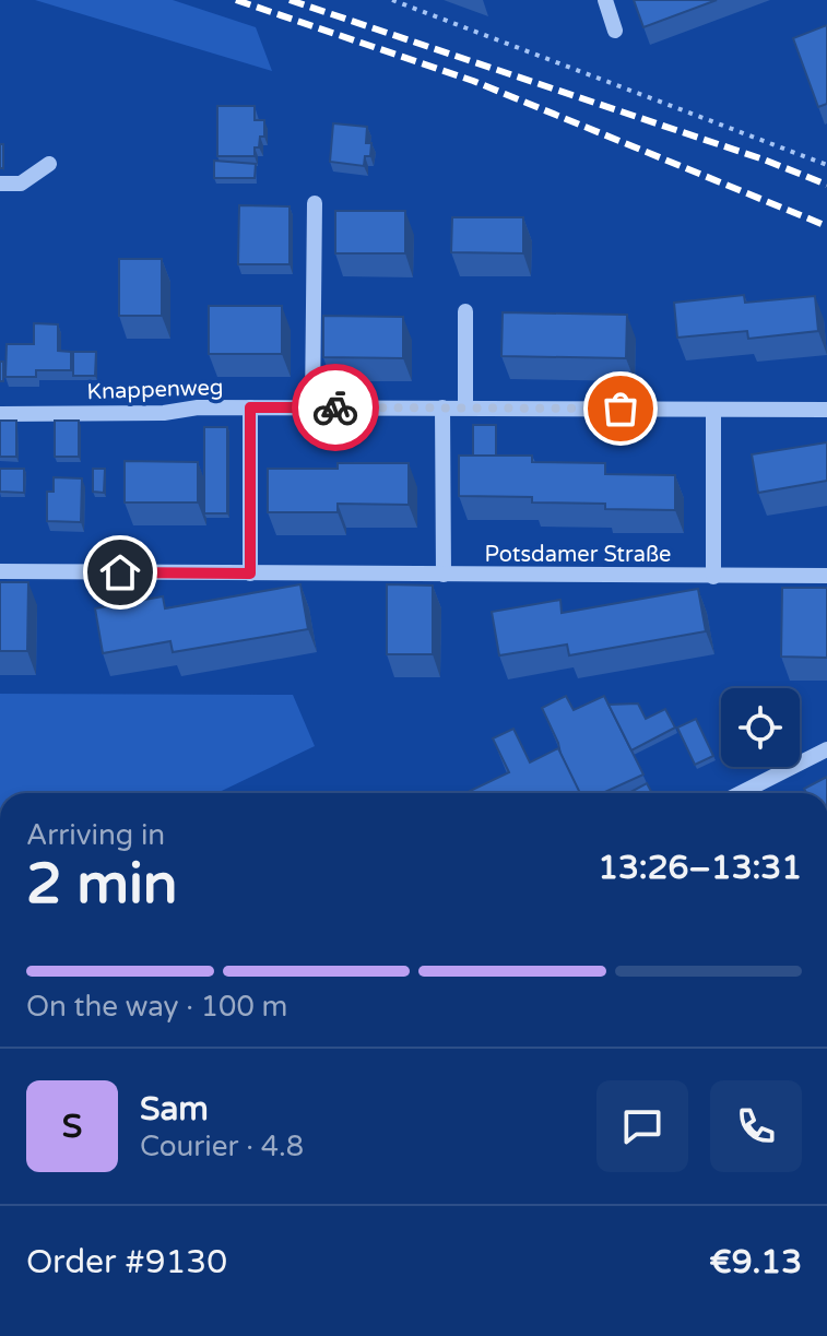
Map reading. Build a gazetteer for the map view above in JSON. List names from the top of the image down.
{
  "streets": {
    "street": ["Knappenweg", "Potsdamer Straße"]
  },
  "page": {
    "heading": ["2 min", "Arriving in", "13:26–13:31"],
    "panel": [
      "Sam",
      "Courier · 4.8",
      "Order #9130",
      "€9.13"
    ],
    "bar": "On the way · 100 m",
    "round": "S"
  }
}
